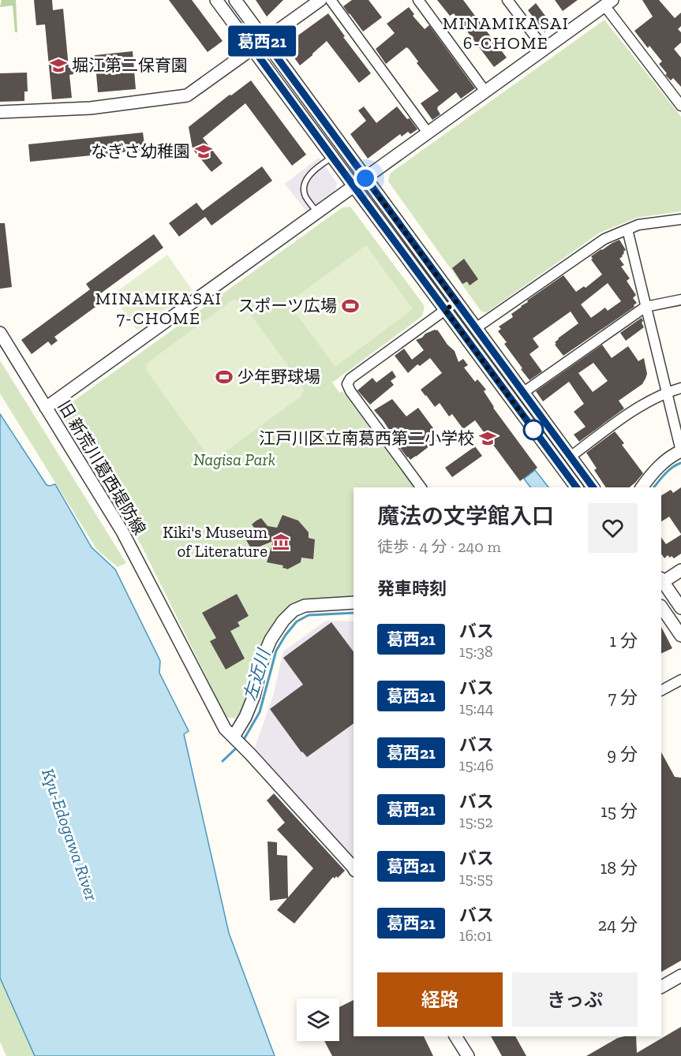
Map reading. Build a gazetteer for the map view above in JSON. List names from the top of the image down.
{
  "streets": {
    "street": ["旧 新荒川葛西堤防線"]
  },
  "districts": ["MINAMIKASAI 6-CHOME", "MINAMIKASAI 7-CHOME"],
  "water": ["左近川", "Kyu-Edogawa River"],
  "parks": ["Nagisa Park"],
  "places": {
    "school or university": ["堀江第二保育園", "なぎさ幼稚園", "江戸川区立南葛西第二小学校"],
    "sports": ["スポーツ広場", "少年野球場"],
    "museum": ["Kiki's Museum of Literature"]
  },
  "lines": ["bus line 葛西21"],
  "page": {
    "on_map": "葛西21",
    "heading": [
      ["魔法の文学館入口", "徒歩 · 4 分 · 240 m"],
      "発車時刻"
    ],
    "list": [
      {
        "mark": "葛西21",
        "name": "バス",
        "note": "15:38",
        "value": "1 分"
      },
      {
        "mark": "葛西21",
        "name": "バス",
        "note": "15:44",
        "value": "7 分"
      },
      {
        "mark": "葛西21",
        "name": "バス",
        "note": "15:46",
        "value": "9 分"
      },
      {
        "mark": "葛西21",
        "name": "バス",
        "note": "15:52",
        "value": "15 分"
      },
      {
        "mark": "葛西21",
        "name": "バス",
        "note": "15:55",
        "value": "18 分"
      },
      {
        "mark": "葛西21",
        "name": "バス",
        "note": "16:01",
        "value": "24 分"
      }
    ],
    "buttons": ["経路", "きっぷ"]
  }
}
